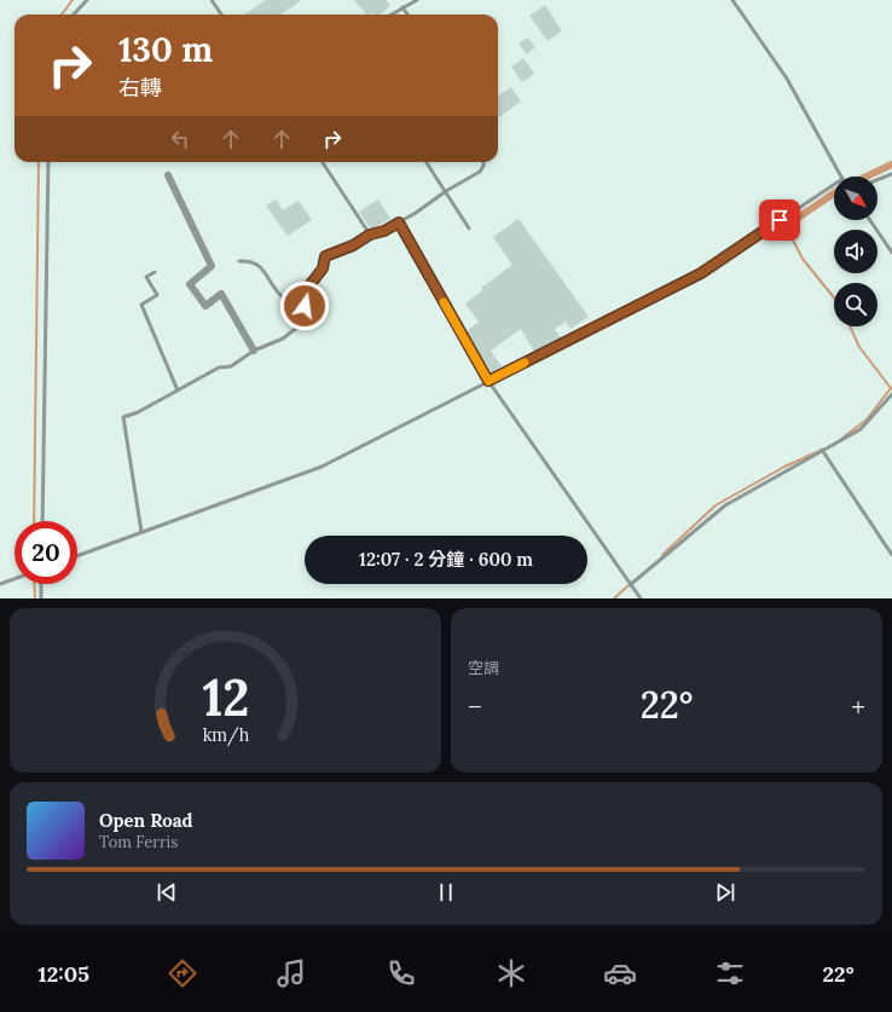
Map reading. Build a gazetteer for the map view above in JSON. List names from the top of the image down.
{
  "north": "bottom right",
  "page": {
    "turn": ["130 m", "右轉"],
    "limit": "20",
    "trip": "12:07 · 2 分鐘 · 600 m",
    "tile": "空調",
    "heat": ["−", "22°", "+"],
    "song": ["Open Road", "Tom Ferris"],
    "tabs": ["12:05", "22°"],
    "gauge": ["12", "km/h"]
  }
}
